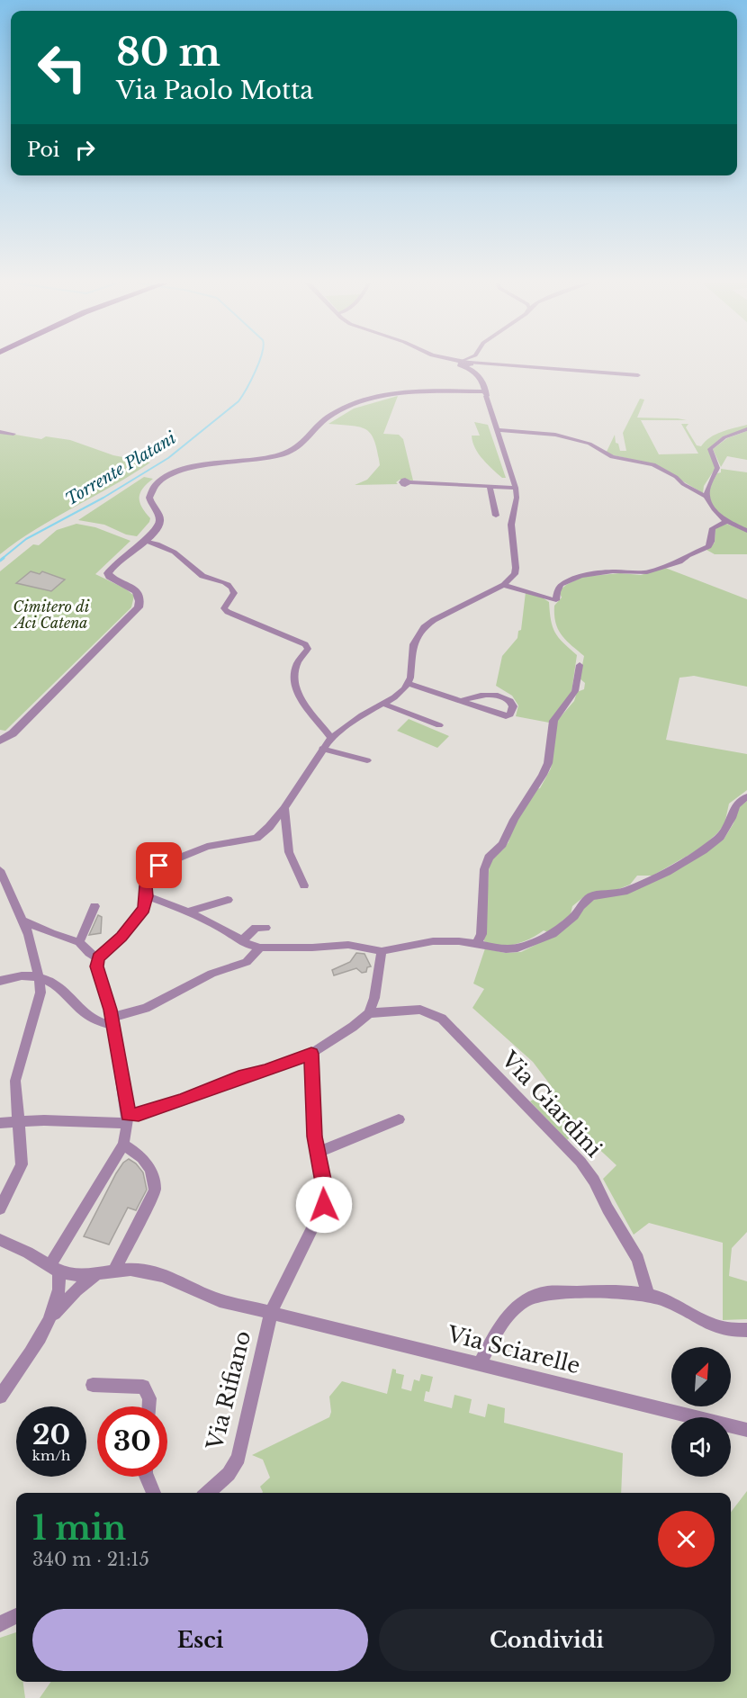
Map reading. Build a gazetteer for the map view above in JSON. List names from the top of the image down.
{
  "streets": {
    "street": ["Via Giardini", "Via Sciarelle", "Via Rifiano"]
  },
  "crossings": [
    ["Via Sciarelle", "Via Rifiano"]
  ],
  "water": ["Torrente Platani"],
  "parks": ["Cimitero di Aci Catena"],
  "north": "top right",
  "page": {
    "turn": ["80 m", "Via Paolo Motta"],
    "then": "Poi",
    "speed": "20 km/h",
    "limit": "30",
    "heading": ["1 min", "340 m · 21:15"],
    "buttons": ["Esci", "Condividi"]
  }
}
